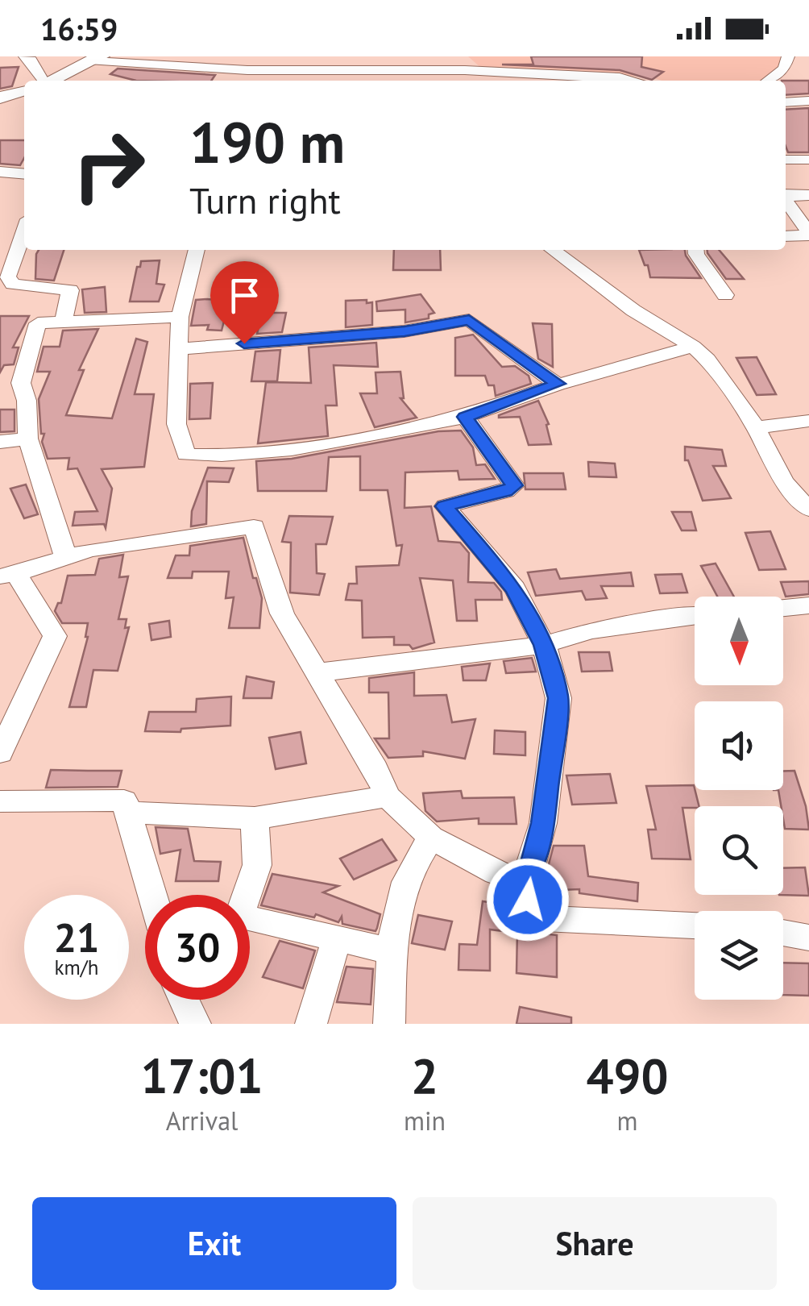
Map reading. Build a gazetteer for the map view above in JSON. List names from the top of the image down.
{
  "north": "bottom",
  "page": {
    "status": "16:59",
    "turn": ["190 m", "Turn right"],
    "speed": "21 km/h",
    "limit": "30",
    "eta": [
      "17:01",
      "Arrival",
      "2",
      "min",
      "490",
      "m"
    ],
    "buttons": ["Exit", "Share"]
  }
}
